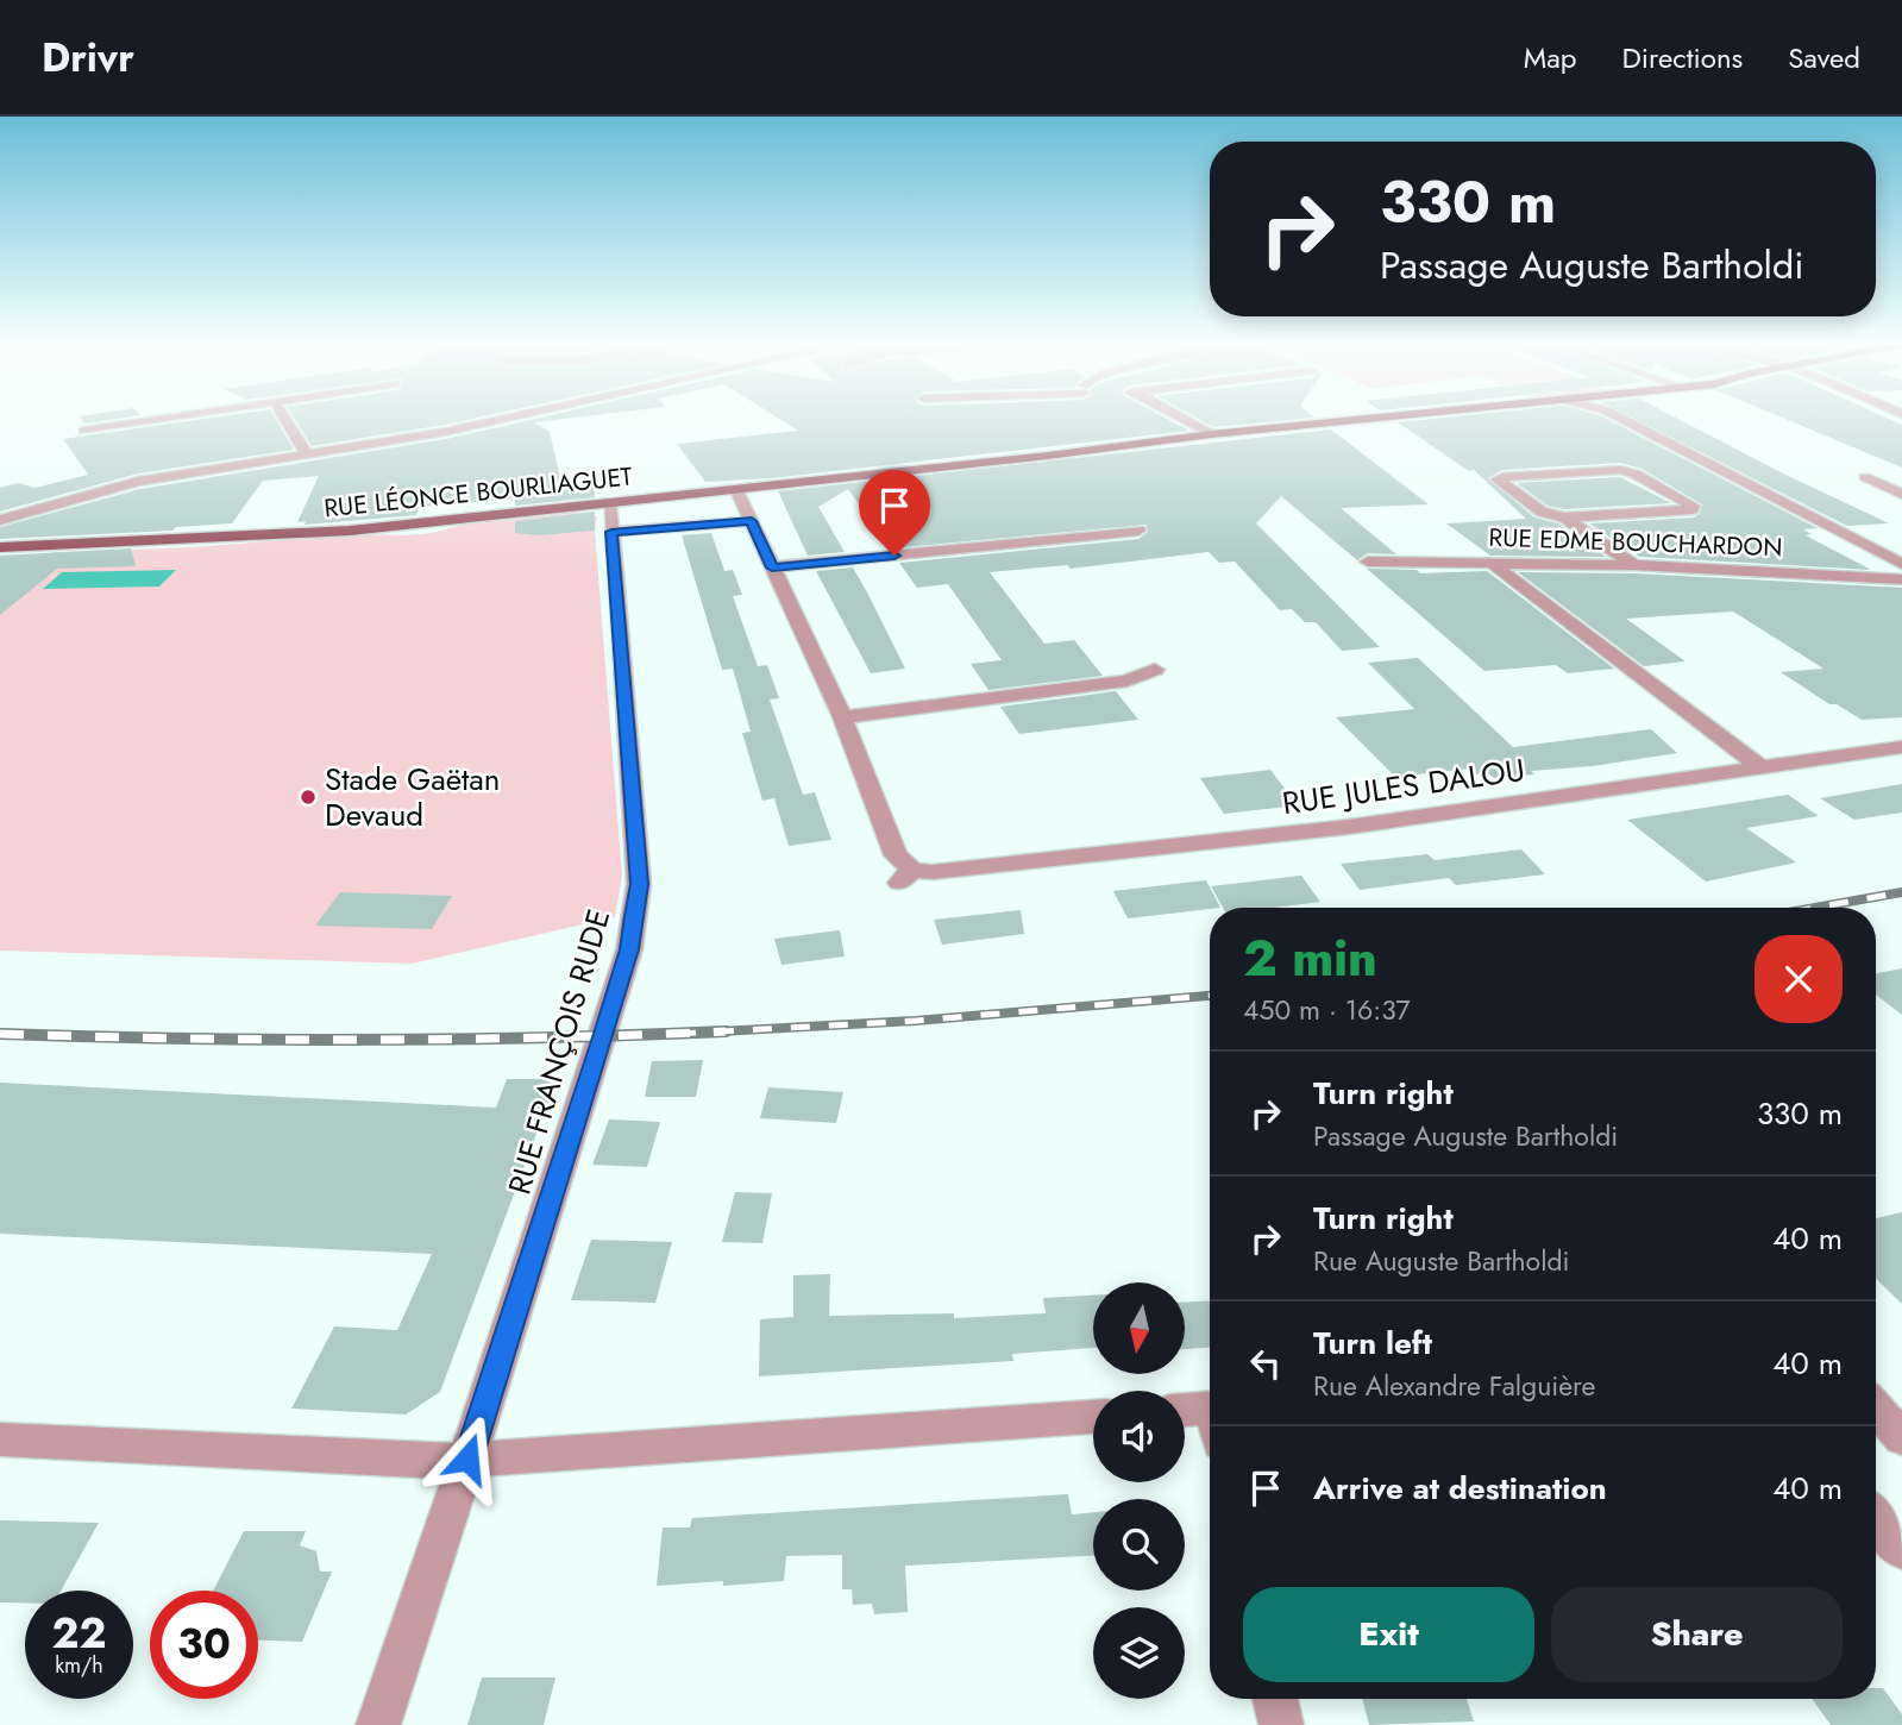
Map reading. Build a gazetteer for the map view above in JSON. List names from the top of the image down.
{
  "streets": {
    "main road": ["RUE LÉONCE BOURLIAGUET"],
    "street": ["RUE EDME BOUCHARDON", "RUE JULES DALOU", "RUE FRANÇOIS RUDE"]
  },
  "crossings": [
    ["RUE LÉONCE BOURLIAGUET", "RUE FRANÇOIS RUDE"]
  ],
  "places": ["Stade Gaëtan Devaud"],
  "north": "bottom",
  "page": {
    "header": "Drivr",
    "nav": ["Map", "Directions", "Saved"],
    "turn": ["330 m", "Passage Auguste Bartholdi"],
    "heading": ["2 min", "450 m · 16:37"],
    "list": [
      {
        "name": "Turn right",
        "note": "Passage Auguste Bartholdi",
        "value": "330 m"
      },
      {
        "name": "Turn right",
        "note": "Rue Auguste Bartholdi",
        "value": "40 m"
      },
      {
        "name": "Turn left",
        "note": "Rue Alexandre Falguière",
        "value": "40 m"
      },
      {
        "name": "Arrive at destination",
        "value": "40 m"
      }
    ],
    "buttons": ["Exit", "Share"],
    "speed": "22 km/h",
    "limit": "30"
  }
}
